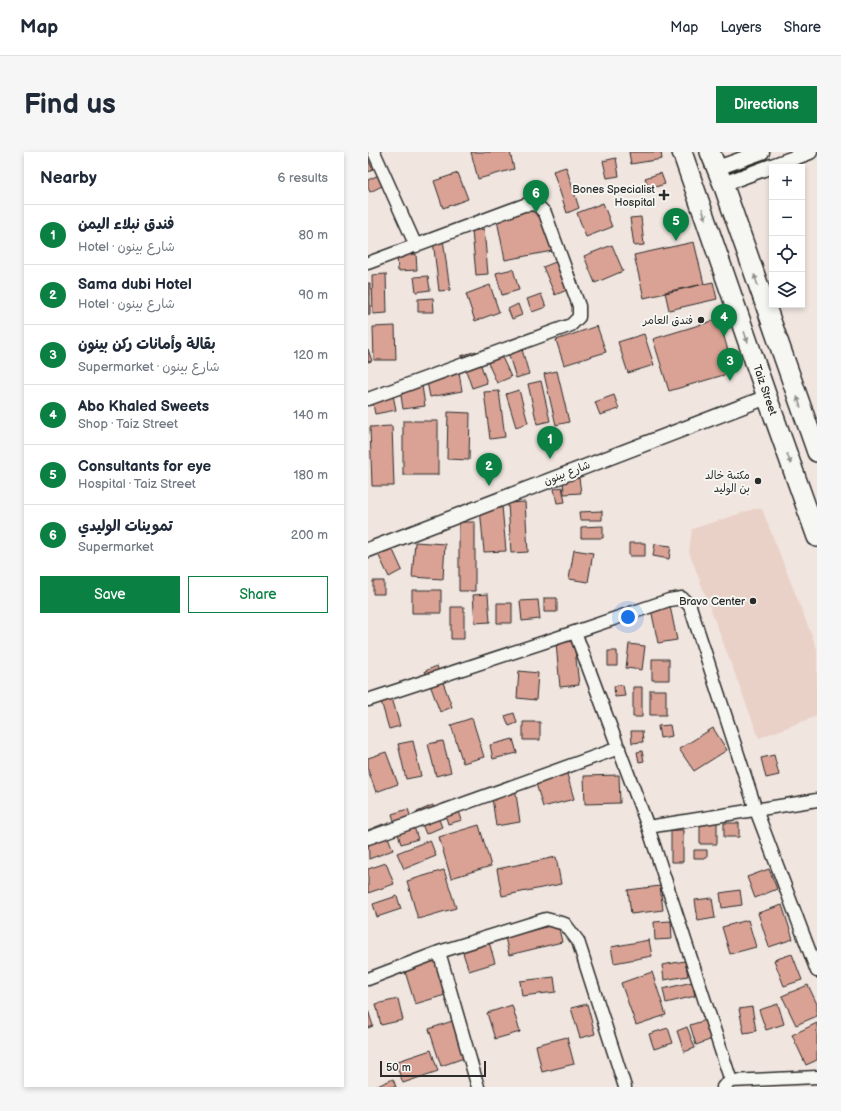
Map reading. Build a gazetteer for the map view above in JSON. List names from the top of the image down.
{
  "streets": {
    "highway": ["Taiz Street"],
    "street": ["شارع بينون"]
  },
  "crossings": [
    ["Taiz Street", "شارع بينون"]
  ],
  "places": {
    "health": ["Bones Specialist Hospital"],
    "other": ["فندق العامر", "مكتبة خالد بن الوليد", "Bravo Center"]
  },
  "scale_bar": "50 m",
  "page": {
    "header": "Map",
    "nav": ["Map", "Layers", "Share"],
    "buttons": [
      "Directions",
      ["Save", "Share"]
    ],
    "title": "Find us",
    "heading": ["Nearby", "6 results"],
    "map_buttons": ["+", "−"],
    "pins": [
      "6",
      "5",
      "4",
      "3",
      "1",
      "2"
    ],
    "list": [
      {
        "mark": "1",
        "name": "فندق نبلاء اليمن",
        "note": "Hotel · شارع بينون",
        "value": "80 m"
      },
      {
        "mark": "2",
        "name": "Sama dubi Hotel",
        "note": "Hotel · شارع بينون",
        "value": "90 m"
      },
      {
        "mark": "3",
        "name": "بقالة وأمانات ركن بينون",
        "note": "Supermarket · شارع بينون",
        "value": "120 m"
      },
      {
        "mark": "4",
        "name": "Abo Khaled Sweets",
        "note": "Shop · Taiz Street",
        "value": "140 m"
      },
      {
        "mark": "5",
        "name": "Consultants for eye",
        "note": "Hospital · Taiz Street",
        "value": "180 m"
      },
      {
        "mark": "6",
        "name": "تموينات الوليدي",
        "note": "Supermarket",
        "value": "200 m"
      }
    ],
    "scale": "50 m"
  }
}
